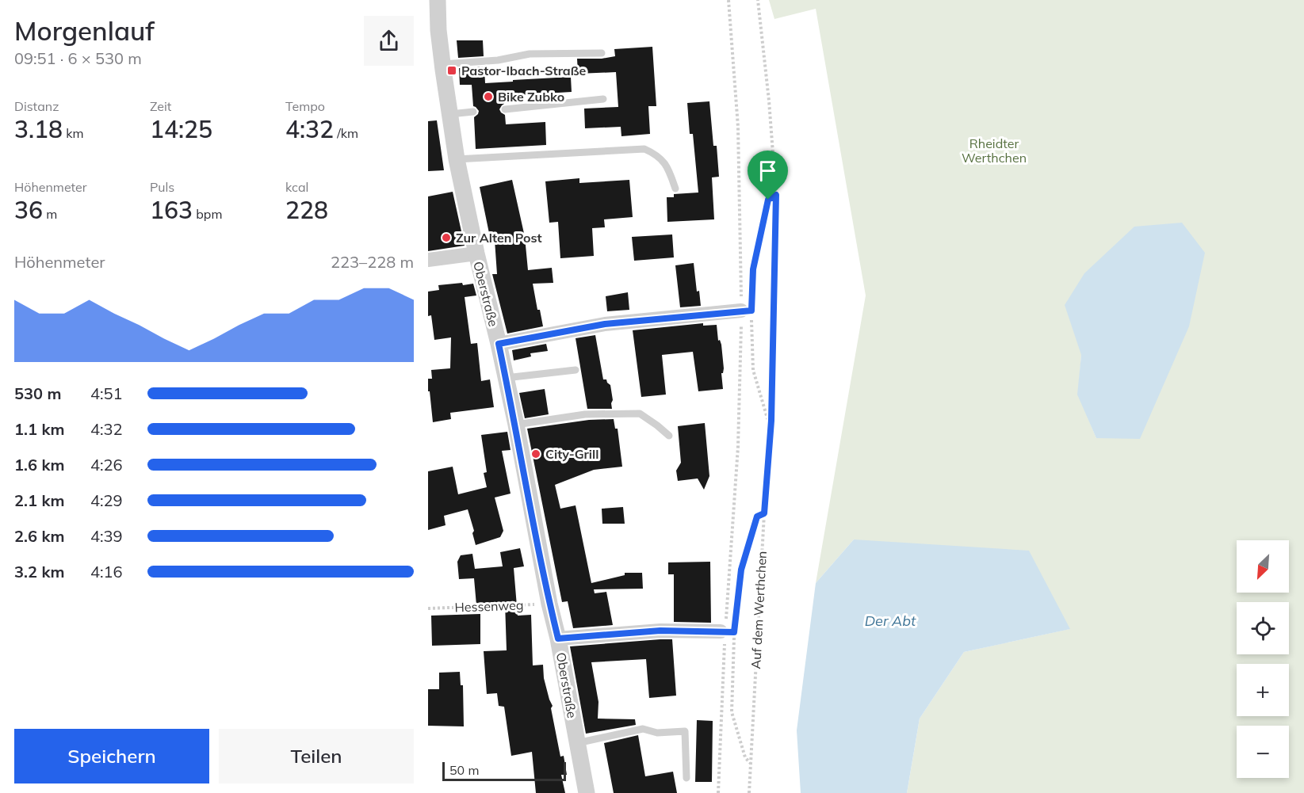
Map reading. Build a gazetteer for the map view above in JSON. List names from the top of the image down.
{
  "streets": {
    "street": ["Oberstraße"],
    "path": ["Hessenweg", "Auf dem Werthchen"]
  },
  "crossings": [
    ["Oberstraße", "Hessenweg"]
  ],
  "water": ["Der Abt"],
  "parks": ["Rheidter Werthchen"],
  "places": {
    "transit": ["Pastor-Ibach-Straße"],
    "other": ["Bike Zubko", "Zur Alten Post", "City-Grill"]
  },
  "scale_bar": "50 m",
  "north": "bottom left",
  "page": {
    "heading": ["Morgenlauf", "09:51 · 6 × 530 m"],
    "stats": [
      ["Distanz", "3.18 km"],
      ["Zeit", "14:25"],
      ["Tempo", "4:32 /km"],
      ["Höhenmeter", "36 m"],
      ["Puls", "163 bpm"],
      ["kcal", "228"]
    ],
    "chart": ["Höhenmeter", "223–228 m"],
    "list": [
      {
        "name": "530 m",
        "note": "4:51"
      },
      {
        "name": "1.1 km",
        "note": "4:32"
      },
      {
        "name": "1.6 km",
        "note": "4:26"
      },
      {
        "name": "2.1 km",
        "note": "4:29"
      },
      {
        "name": "2.6 km",
        "note": "4:39"
      },
      {
        "name": "3.2 km",
        "note": "4:16"
      }
    ],
    "map_buttons": ["+", "−"],
    "buttons": ["Speichern", "Teilen"],
    "scale": "50 m"
  }
}
